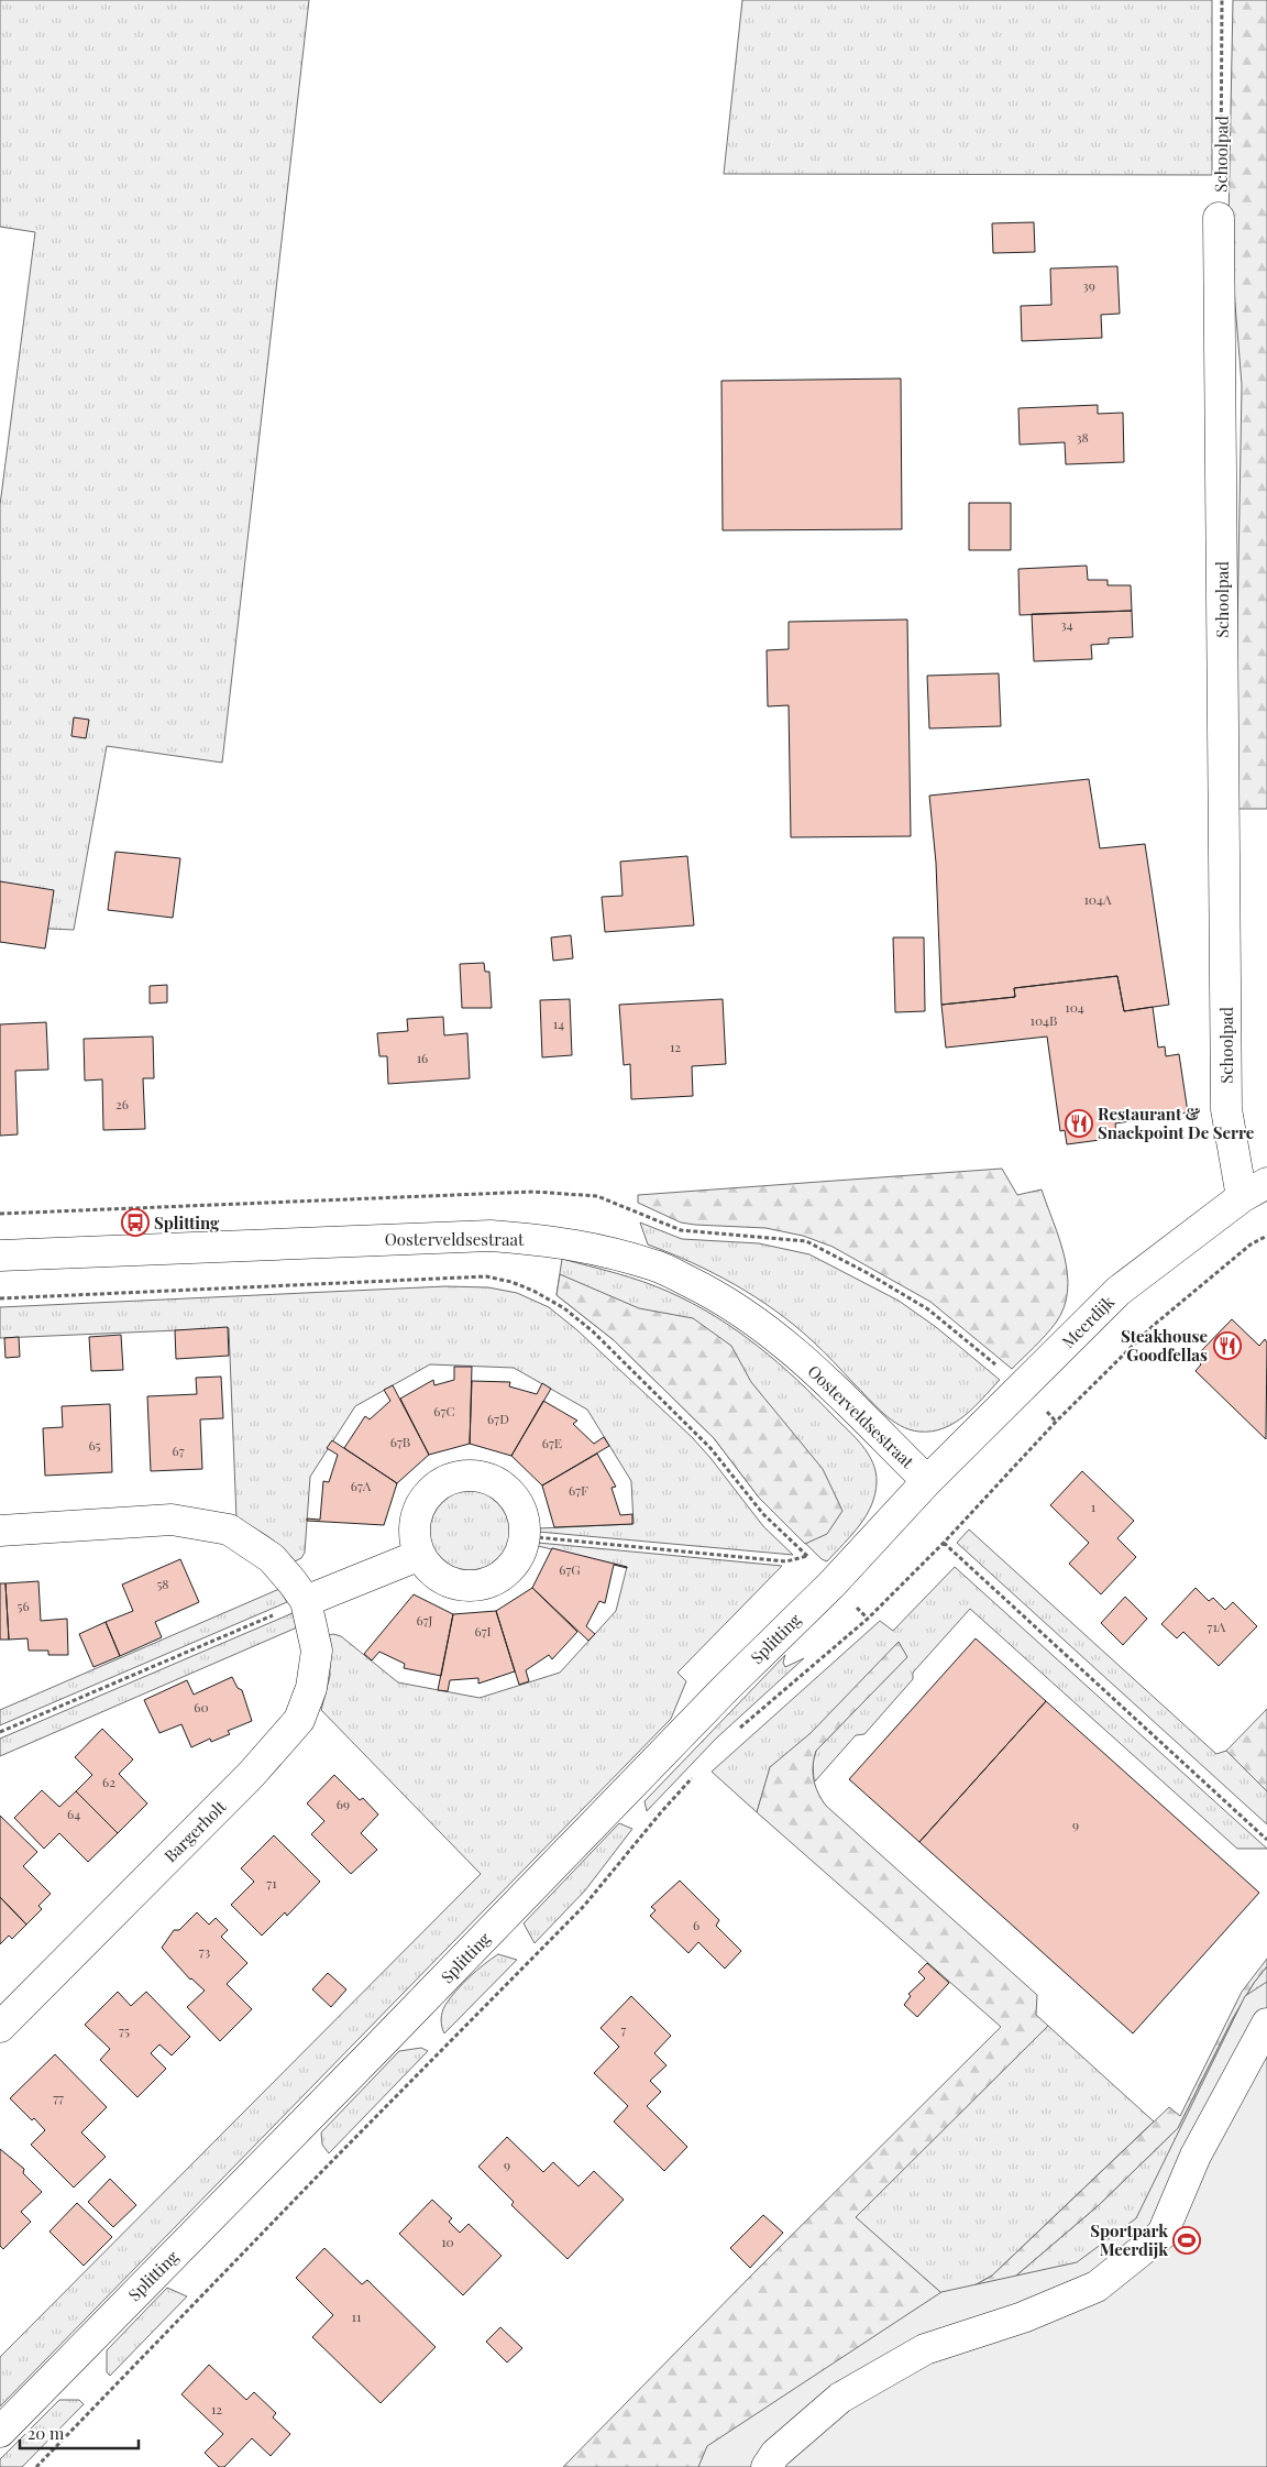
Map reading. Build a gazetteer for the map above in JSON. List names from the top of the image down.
{
  "streets": {
    "street": [
      "Schoolpad",
      "Oosterveldsestraat",
      "Meerdijk",
      "Splitting",
      "Bargerholt"
    ]
  },
  "crossings": [
    ["Schoolpad", "Meerdijk"],
    ["Oosterveldsestraat", "Meerdijk"],
    ["Oosterveldsestraat", "Splitting"],
    ["Meerdijk", "Splitting"]
  ],
  "places": {
    "restaurant": ["Restaurant & Snackpoint De Serre", "Steakhouse Goodfellas"],
    "bus stop": ["Splitting"],
    "sports": ["Sportpark Meerdijk"]
  },
  "house_numbers": [
    "39",
    "38",
    "34",
    "104A",
    "104",
    "104B",
    "14",
    "12",
    "16",
    "26",
    "67C",
    "67D",
    "67B",
    "67E",
    "65",
    "67",
    "67A",
    "67F",
    "1",
    "67G",
    "58",
    "56",
    "67J",
    "71A",
    "67I",
    "60",
    "62",
    "69",
    "64",
    "9",
    "71",
    "6",
    "73",
    "7",
    "75",
    "77",
    "9",
    "10",
    "11",
    "12"
  ],
  "scale_bar": "20 m"
}
